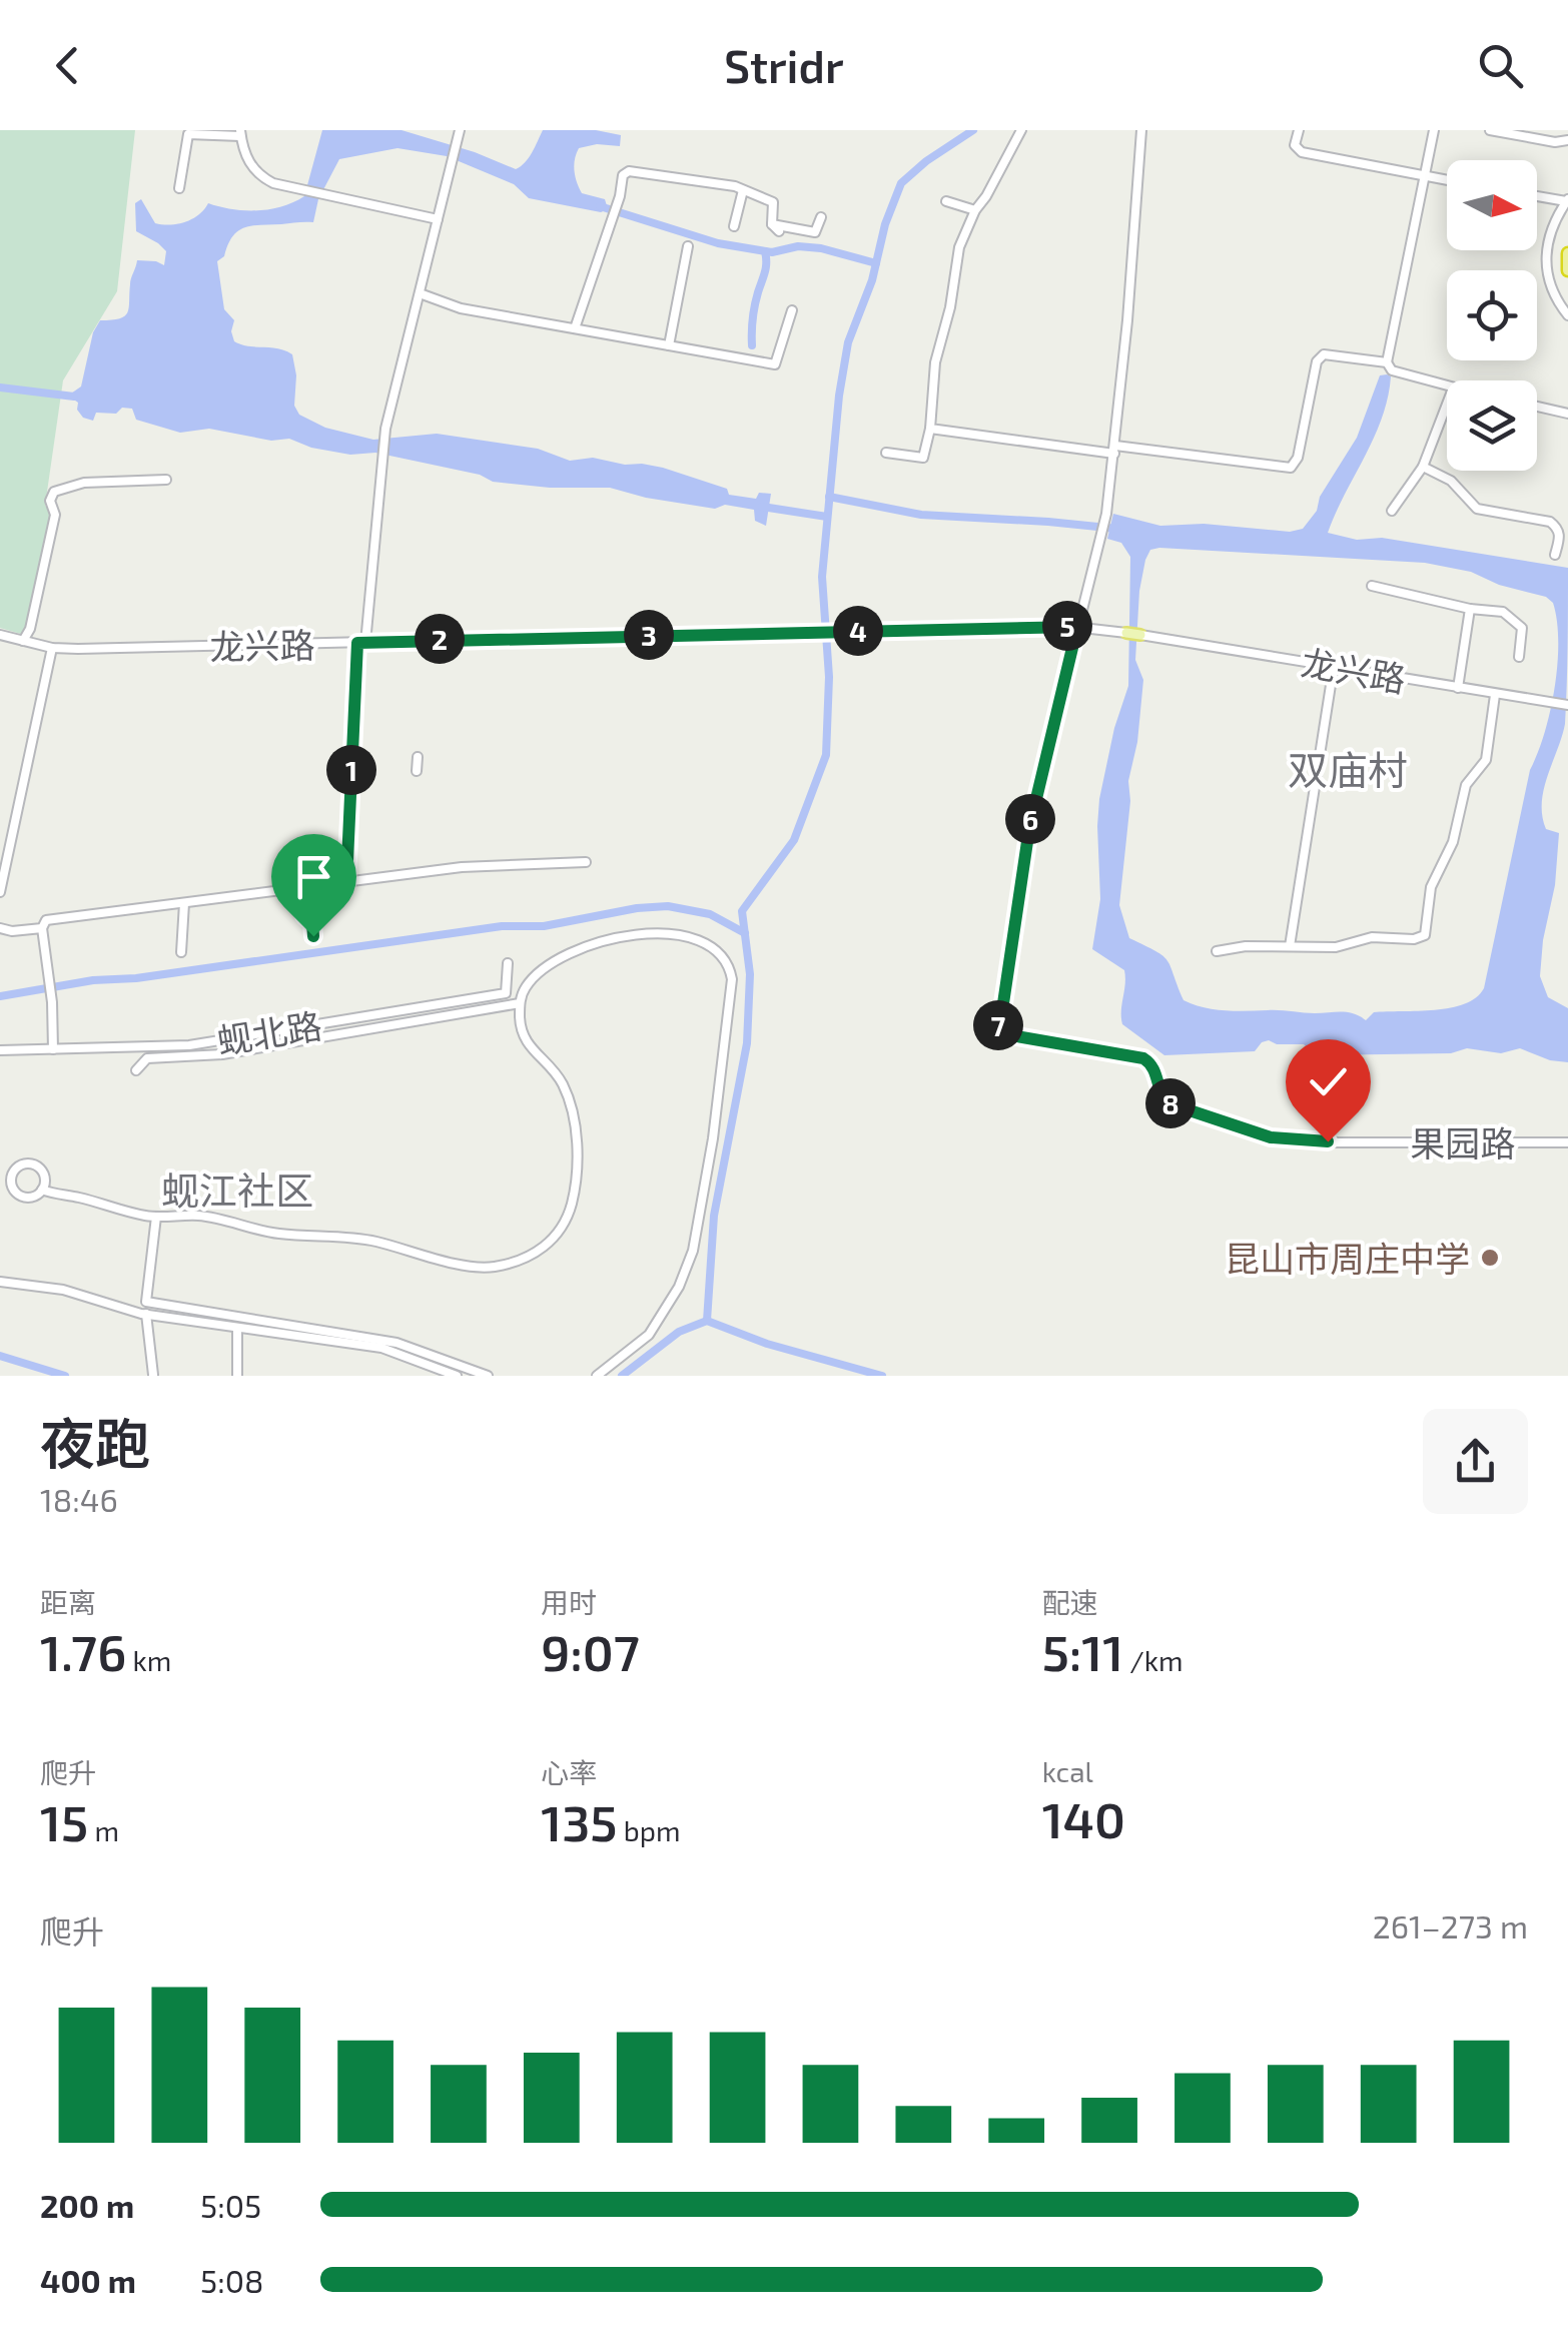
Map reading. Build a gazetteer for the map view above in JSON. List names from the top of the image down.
{
  "streets": {
    "street": ["龙兴路", "蚬北路", "果园路"]
  },
  "crossings": [
    ["龙兴路", "果园路"]
  ],
  "districts": ["双庙村", "蚬江社区"],
  "places": ["昆山市周庄中学"],
  "north": "right",
  "page": {
    "header": "Stridr",
    "pins": [
      "5",
      "4",
      "3",
      "2",
      "1",
      "6",
      "7",
      "8"
    ],
    "heading": ["夜跑", "18:46"],
    "stats": [
      ["距离", "1.76 km"],
      ["用时", "9:07"],
      ["配速", "5:11 /km"],
      ["爬升", "15 m"],
      ["心率", "135 bpm"],
      ["kcal", "140"]
    ],
    "chart": ["爬升", "261–273 m"],
    "list": [
      {
        "name": "200 m",
        "note": "5:05"
      },
      {
        "name": "400 m",
        "note": "5:08"
      }
    ]
  }
}
